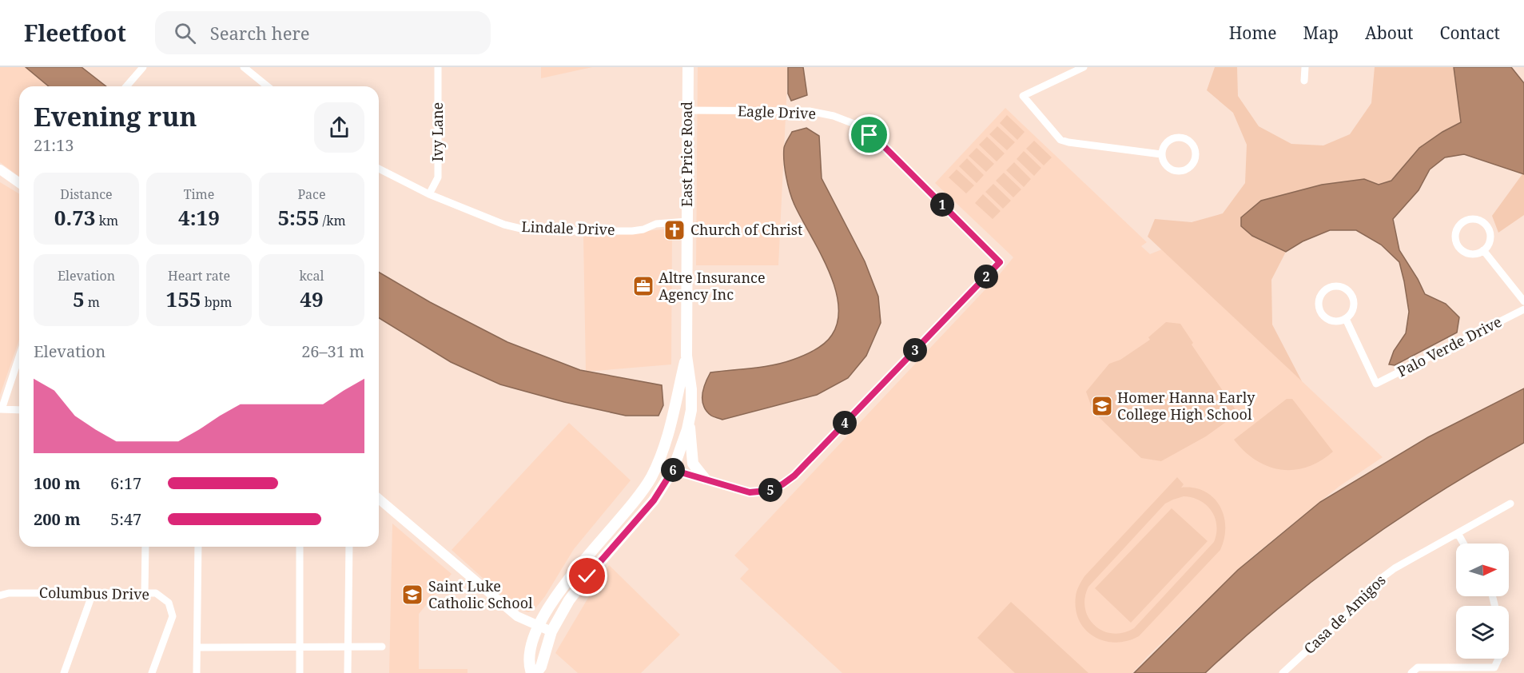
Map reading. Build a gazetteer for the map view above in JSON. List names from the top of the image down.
{
  "streets": {
    "main road": ["East Price Road"],
    "street": [
      "Eagle Drive",
      "Ivy Lane",
      "Lindale Drive",
      "Palo Verde Drive",
      "Columbus Drive",
      "Casa de Amigos"
    ]
  },
  "crossings": [
    ["Eagle Drive", "East Price Road"],
    ["Ivy Lane", "Lindale Drive"],
    ["East Price Road", "Lindale Drive"]
  ],
  "places": {
    "church": ["Church of Christ"],
    "office": ["Altre Insurance Agency Inc"],
    "school or university": ["Homer Hanna Early College High School", "Saint Luke Catholic School"]
  },
  "north": "right",
  "page": {
    "header": "Fleetfoot",
    "search": "Search here",
    "nav": [
      "Home",
      "Map",
      "About",
      "Contact"
    ],
    "heading": ["Evening run", "21:13"],
    "stats": [
      ["Distance", "0.73 km"],
      ["Time", "4:19"],
      ["Pace", "5:55 /km"],
      ["Elevation", "5 m"],
      ["Heart rate", "155 bpm"],
      ["kcal", "49"]
    ],
    "pins": [
      "1",
      "2",
      "3",
      "4",
      "6",
      "5"
    ],
    "chart": ["Elevation", "26–31 m"],
    "list": [
      {
        "name": "100 m",
        "note": "6:17"
      },
      {
        "name": "200 m",
        "note": "5:47"
      }
    ]
  }
}
